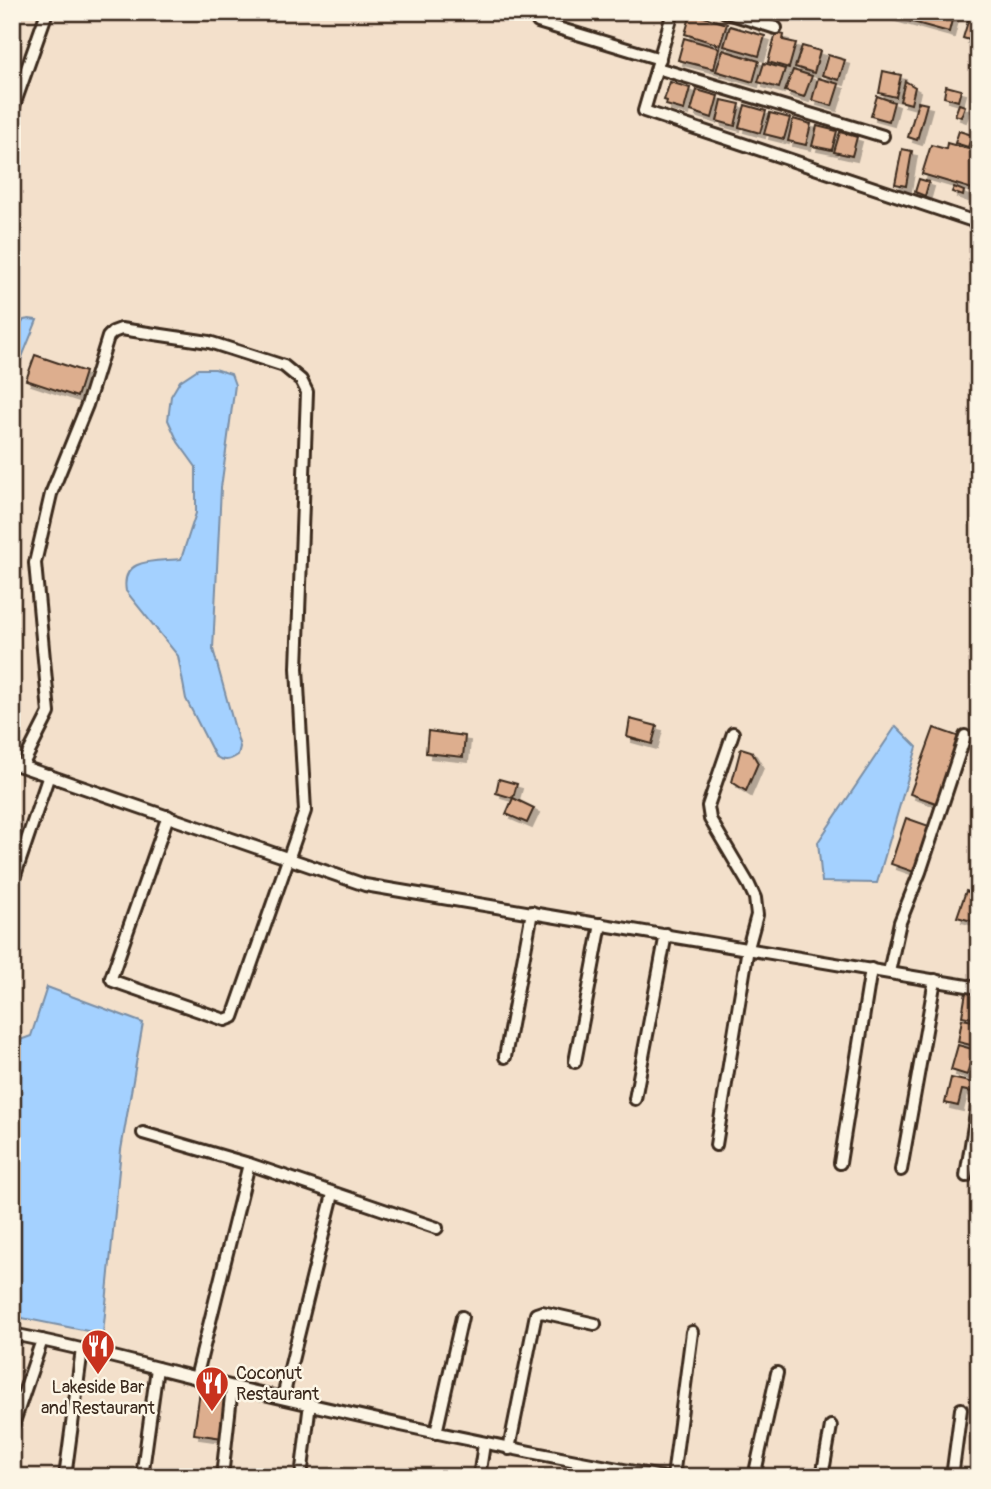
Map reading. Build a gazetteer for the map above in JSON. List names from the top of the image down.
{
  "places": {
    "restaurant": ["Lakeside Bar and Restaurant", "Coconut Restaurant"]
  }
}
